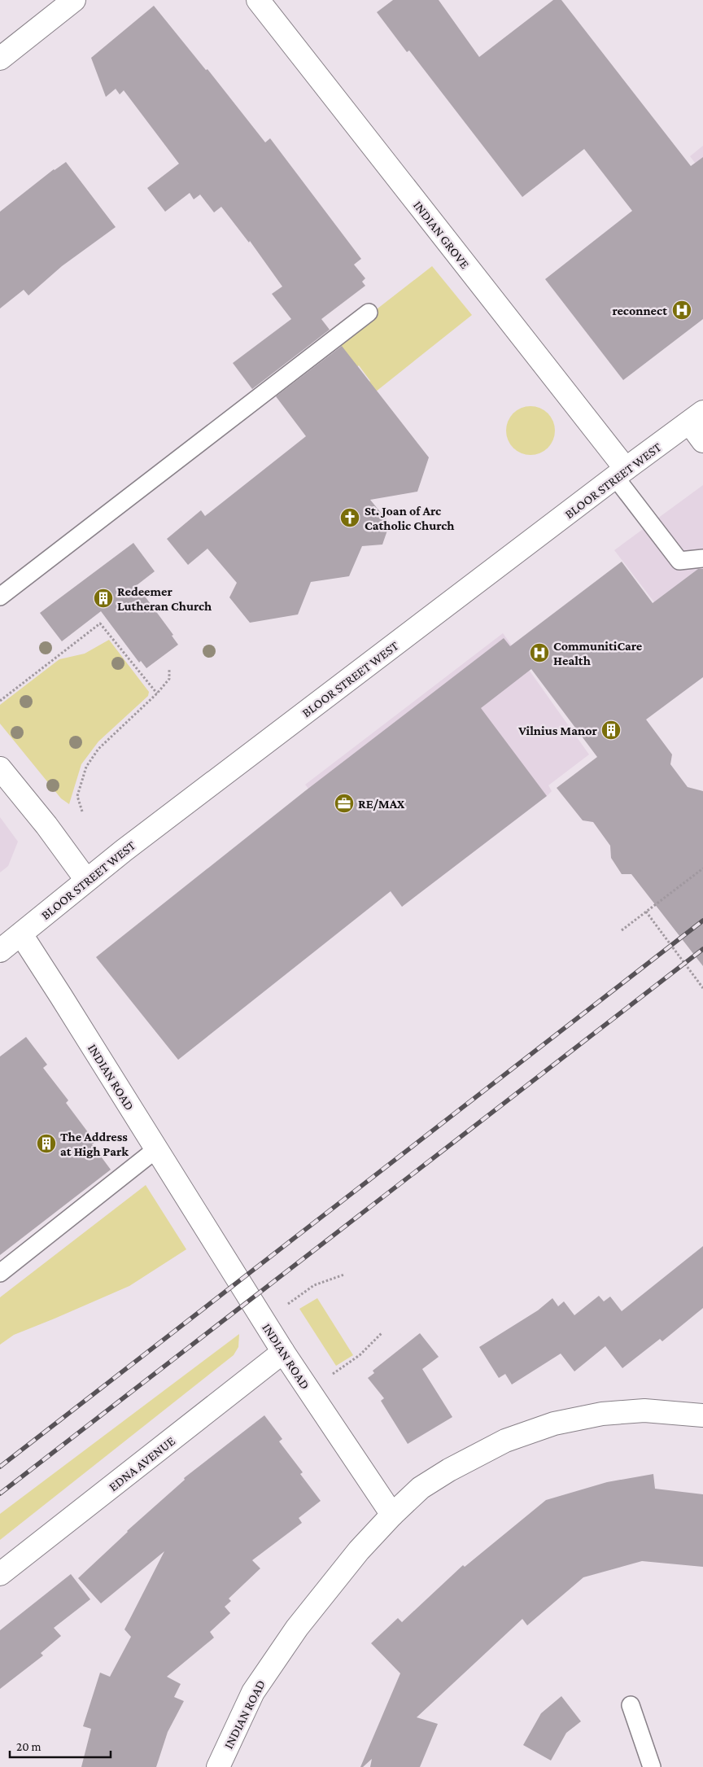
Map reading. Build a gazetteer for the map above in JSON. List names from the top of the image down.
{
  "streets": {
    "street": [
      "INDIAN GROVE",
      "BLOOR STREET WEST",
      "INDIAN ROAD",
      "EDNA AVENUE"
    ]
  },
  "crossings": [
    ["INDIAN GROVE", "BLOOR STREET WEST"],
    ["BLOOR STREET WEST", "INDIAN ROAD"],
    ["INDIAN ROAD", "EDNA AVENUE"]
  ],
  "places": {
    "hospital": ["reconnect", "CommunitiCare Health"],
    "church": ["St. Joan of Arc Catholic Church"],
    "building": ["Redeemer Lutheran Church", "Vilnius Manor", "The Address at High Park"],
    "office": ["RE/MAX"]
  },
  "scale_bar": "20 m"
}
